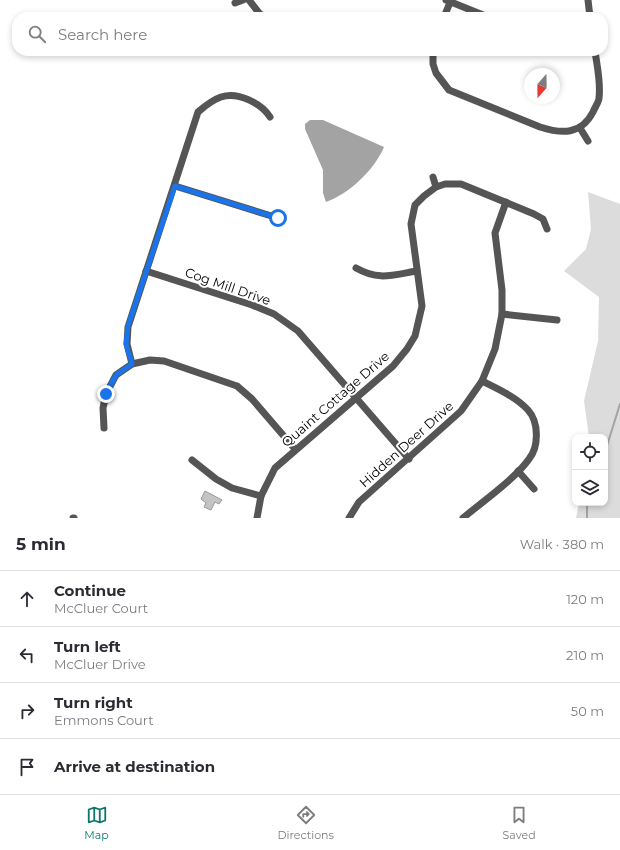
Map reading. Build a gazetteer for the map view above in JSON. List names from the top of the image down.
{
  "streets": {
    "street": ["Cog Mill Drive", "Quaint Cottage Drive", "Hidden Deer Drive"]
  },
  "crossings": [
    ["Cog Mill Drive", "Quaint Cottage Drive"],
    ["Cog Mill Drive", "Hidden Deer Drive"]
  ],
  "north": "bottom",
  "page": {
    "search": "Search here",
    "heading": ["5 min", "Walk · 380 m"],
    "list": [
      ["Continue", "McCluer Court", "120 m"],
      ["Turn left", "McCluer Drive", "210 m"],
      ["Turn right", "Emmons Court", "50 m"],
      "Arrive at destination"
    ],
    "nav": ["Map", "Directions", "Saved"]
  }
}
